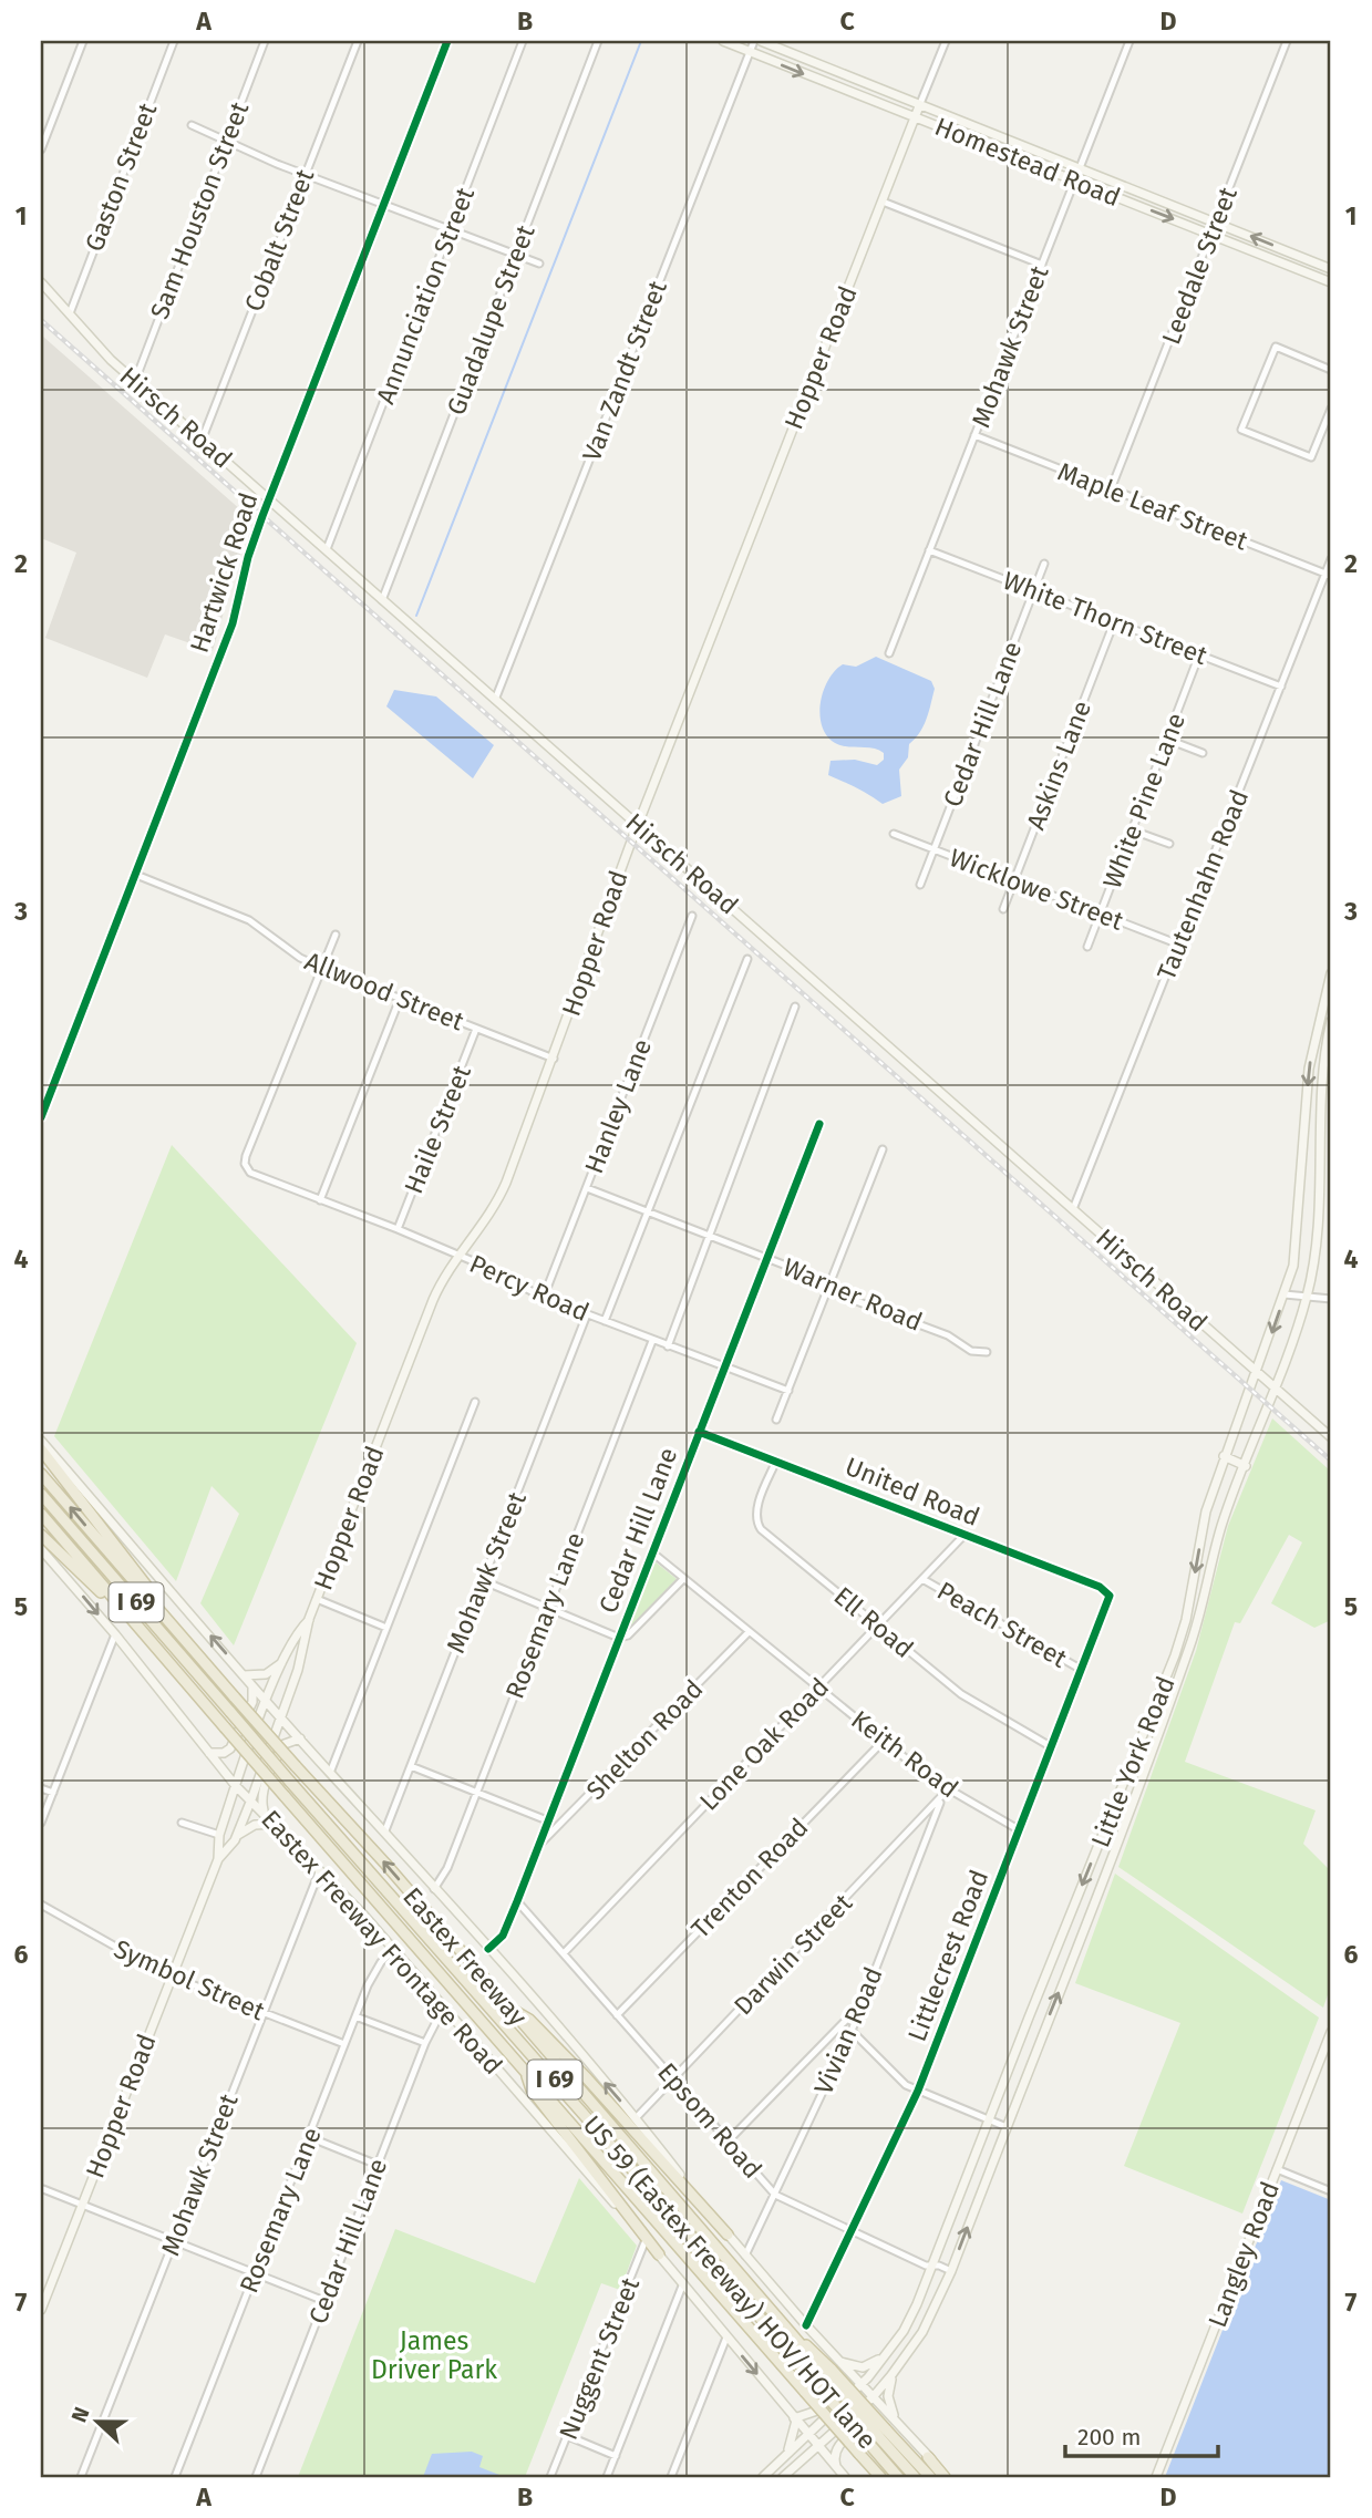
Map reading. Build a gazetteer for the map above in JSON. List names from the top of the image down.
{
  "streets": {
    "highway": ["I 69", "Eastex Freeway", "US 59 (Eastex Freeway) HOV/HOT lane"],
    "main road": [
      "Homestead Road",
      "Hopper Road",
      "Hirsch Road",
      "Hartwick Road",
      "Little York Road",
      "Eastex Freeway Frontage Road",
      "Langley Road"
    ],
    "street": [
      "Gaston Street",
      "Sam Houston Street",
      "Cobalt Street",
      "Leedale Street",
      "Annunciation Street",
      "Guadalupe Street",
      "Mohawk Street",
      "Van Zandt Street",
      "Maple Leaf Street",
      "White Thorn Street",
      "Cedar Hill Lane",
      "Askins Lane",
      "White Pine Lane",
      "Tautenhahn Road",
      "Wicklowe Street",
      "Allwood Street",
      "Hanley Lane",
      "Haile Street",
      "Percy Road",
      "Warner Road",
      "United Road",
      "Rosemary Lane",
      "Ell Road",
      "Peach Street",
      "Shelton Road",
      "Lone Oak Road",
      "Keith Road",
      "Trenton Road",
      "Darwin Street",
      "Littlecrest Road",
      "Symbol Street",
      "Vivian Road",
      "Epsom Road",
      "Nuggent Street"
    ]
  },
  "crossings": [
    ["Homestead Road", "Leedale Street"],
    ["Homestead Road", "Mohawk Street"],
    ["Homestead Road", "Hopper Road"],
    ["Homestead Road", "Van Zandt Street"],
    ["Gaston Street", "Hirsch Road"],
    ["Sam Houston Street", "Hirsch Road"],
    ["Cobalt Street", "Hirsch Road"],
    ["Leedale Street", "Maple Leaf Street"],
    ["Annunciation Street", "Hirsch Road"],
    ["Guadalupe Street", "Hirsch Road"],
    ["Mohawk Street", "Maple Leaf Street"],
    ["Mohawk Street", "White Thorn Street"],
    ["Mohawk Street", "Percy Road"],
    ["Mohawk Street", "Eastex Freeway Frontage Road"],
    ["Mohawk Street", "Symbol Street"],
    ["Hopper Road", "Hirsch Road"],
    ["Hopper Road", "Allwood Street"],
    ["Hopper Road", "Percy Road"],
    ["Hopper Road", "Eastex Freeway Frontage Road"],
    ["Hopper Road", "Symbol Street"],
    ["Van Zandt Street", "Hirsch Road"],
    ["Hirsch Road", "Hartwick Road"],
    ["Hirsch Road", "Tautenhahn Road"],
    ["Hirsch Road", "Little York Road"],
    ["Maple Leaf Street", "Tautenhahn Road"],
    ["Hartwick Road", "Allwood Street"],
    ["White Thorn Street", "Cedar Hill Lane"],
    ["White Thorn Street", "Askins Lane"],
    ["White Thorn Street", "White Pine Lane"],
    ["White Thorn Street", "Tautenhahn Road"],
    ["Cedar Hill Lane", "Wicklowe Street"],
    ["Cedar Hill Lane", "Percy Road"],
    ["Cedar Hill Lane", "Warner Road"],
    ["Cedar Hill Lane", "United Road"],
    ["Cedar Hill Lane", "Shelton Road"],
    ["Cedar Hill Lane", "Keith Road"],
    ["Cedar Hill Lane", "Eastex Freeway Frontage Road"],
    ["Cedar Hill Lane", "Epsom Road"],
    ["Askins Lane", "Wicklowe Street"],
    ["White Pine Lane", "Wicklowe Street"],
    ["Tautenhahn Road", "Wicklowe Street"],
    ["Allwood Street", "Haile Street"],
    ["Allwood Street", "Percy Road"],
    ["Hanley Lane", "Percy Road"],
    ["Hanley Lane", "Warner Road"],
    ["Haile Street", "Percy Road"],
    ["Percy Road", "Rosemary Lane"],
    ["United Road", "Ell Road"],
    ["United Road", "Lone Oak Road"],
    ["United Road", "Littlecrest Road"],
    ["Rosemary Lane", "Eastex Freeway Frontage Road"],
    ["Rosemary Lane", "Symbol Street"],
    ["Ell Road", "Lone Oak Road"],
    ["Ell Road", "Littlecrest Road"],
    ["Peach Street", "Lone Oak Road"],
    ["Peach Street", "Littlecrest Road"],
    ["Shelton Road", "Keith Road"],
    ["Lone Oak Road", "Keith Road"],
    ["Lone Oak Road", "Epsom Road"],
    ["Keith Road", "Trenton Road"],
    ["Keith Road", "Darwin Street"],
    ["Keith Road", "Littlecrest Road"],
    ["Little York Road", "Eastex Freeway Frontage Road"],
    ["Little York Road", "Epsom Road"],
    ["Trenton Road", "Epsom Road"],
    ["Eastex Freeway Frontage Road", "Nuggent Street"],
    ["Darwin Street", "Vivian Road"],
    ["Darwin Street", "Epsom Road"],
    ["Littlecrest Road", "Epsom Road"],
    ["Vivian Road", "Epsom Road"]
  ],
  "parks": ["James Driver Park"],
  "scale_bar": "200 m",
  "north": "left",
  "grid": {
    "columns": [
      "A",
      "B",
      "C",
      "D"
    ],
    "rows": [
      "1",
      "2",
      "3",
      "4",
      "5",
      "6",
      "7"
    ]
  }
}
